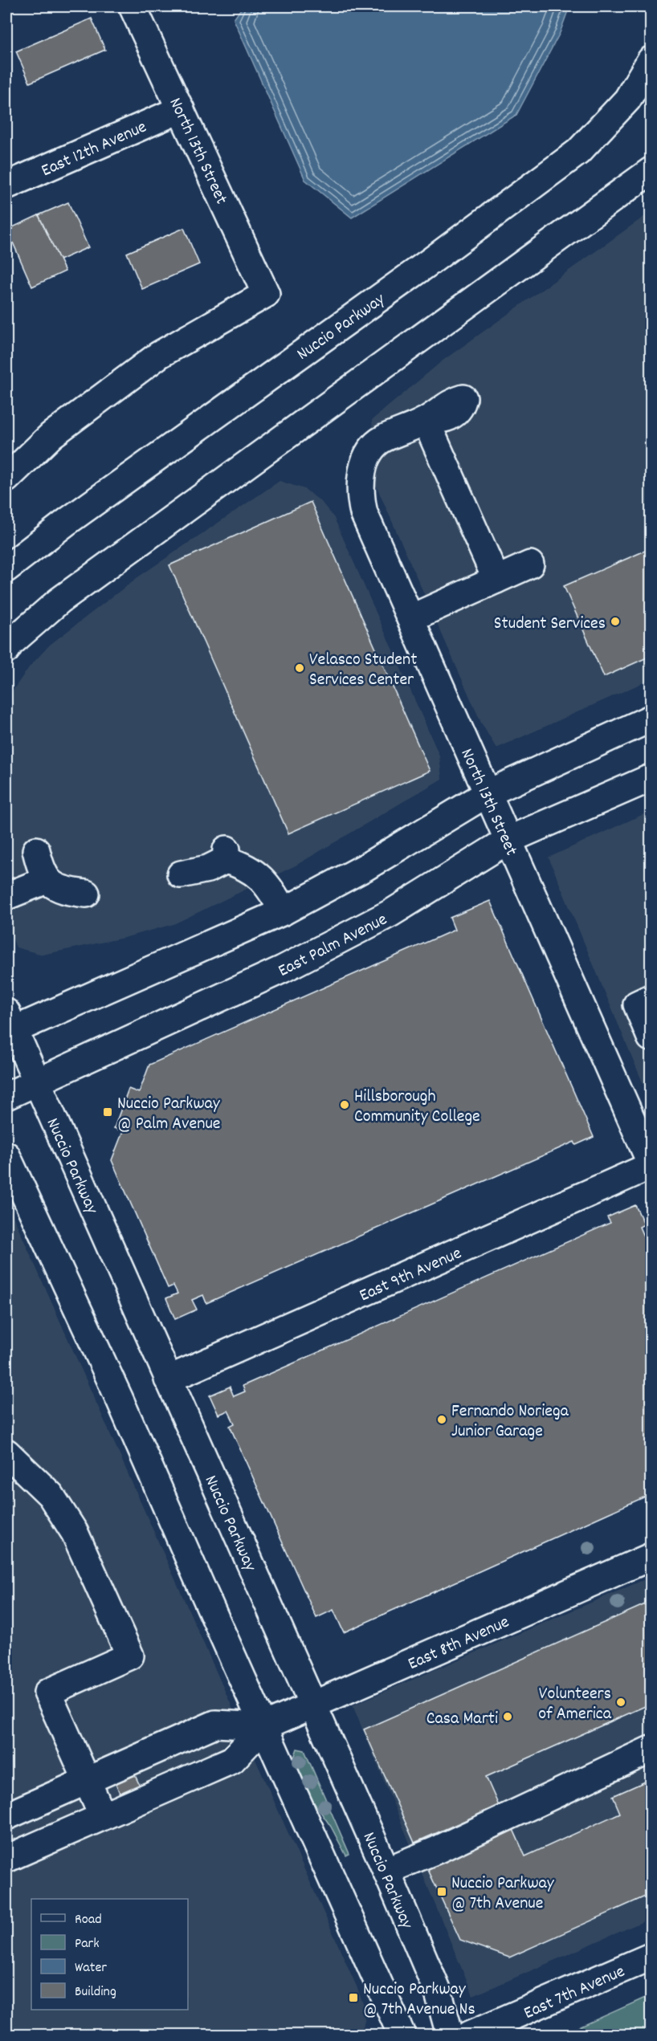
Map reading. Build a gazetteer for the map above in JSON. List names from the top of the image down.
{
  "streets": {
    "street": [
      "East 12th Avenue",
      "North 13th Street",
      "Nuccio Parkway",
      "East Palm Avenue",
      "East 9th Avenue",
      "East 8th Avenue",
      "East 7th Avenue"
    ]
  },
  "crossings": [
    ["East 12th Avenue", "North 13th Street"],
    ["North 13th Street", "East Palm Avenue"],
    ["North 13th Street", "East 9th Avenue"],
    ["Nuccio Parkway", "East Palm Avenue"],
    ["Nuccio Parkway", "East 9th Avenue"],
    ["Nuccio Parkway", "East 8th Avenue"]
  ],
  "places": {
    "other": [
      "Student Services",
      "Velasco Student Services Center",
      "Hillsborough Community College",
      "Fernando Noriega Junior Garage",
      "Volunteers of America",
      "Casa Marti"
    ],
    "transit": ["Nuccio Parkway @ Palm Avenue", "Nuccio Parkway @ 7th Avenue", "Nuccio Parkway @ 7th Avenue Ns"]
  },
  "legend": [
    "Road",
    "Park",
    "Water",
    "Building"
  ]
}
